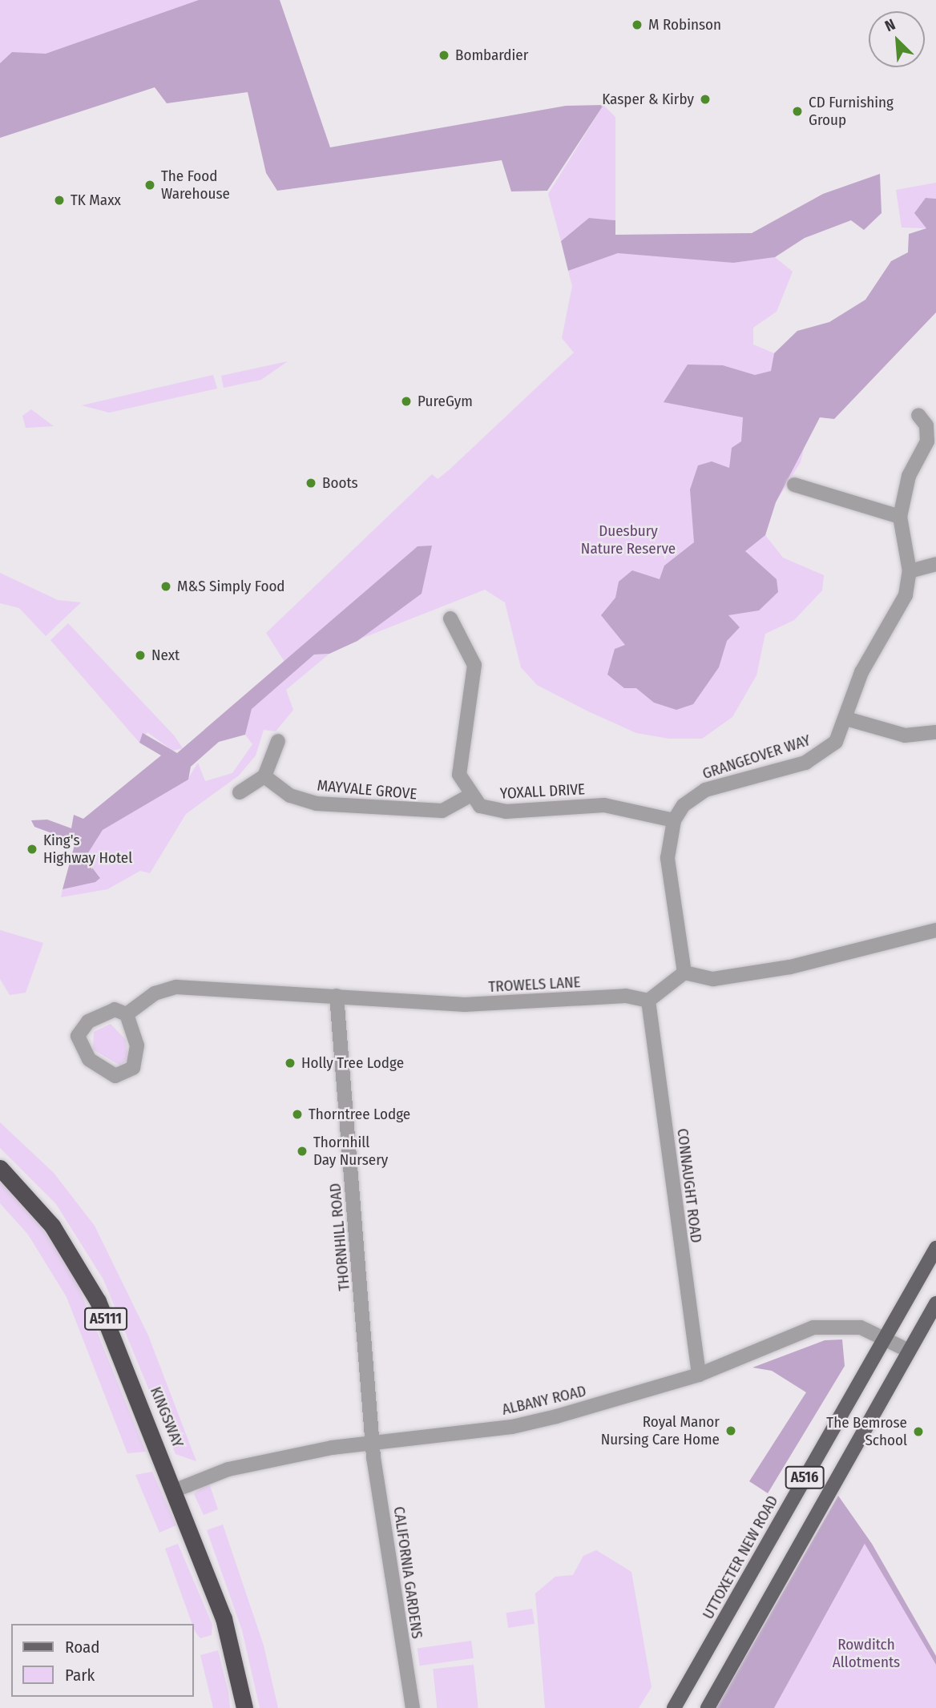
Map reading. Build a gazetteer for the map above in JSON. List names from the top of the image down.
{
  "streets": {
    "highway": ["A5111", "KINGSWAY"],
    "main road": ["A516", "UTTOXETER NEW ROAD"],
    "street": [
      "GRANGEOVER WAY",
      "MAYVALE GROVE",
      "YOXALL DRIVE",
      "TROWELS LANE",
      "CONNAUGHT ROAD",
      "THORNHILL ROAD",
      "ALBANY ROAD",
      "CALIFORNIA GARDENS"
    ]
  },
  "crossings": [
    ["GRANGEOVER WAY", "YOXALL DRIVE"],
    ["MAYVALE GROVE", "YOXALL DRIVE"],
    ["TROWELS LANE", "CONNAUGHT ROAD"],
    ["TROWELS LANE", "THORNHILL ROAD"],
    ["CONNAUGHT ROAD", "ALBANY ROAD"],
    ["THORNHILL ROAD", "ALBANY ROAD"],
    ["THORNHILL ROAD", "CALIFORNIA GARDENS"],
    ["ALBANY ROAD", "KINGSWAY"],
    ["ALBANY ROAD", "A516"],
    ["ALBANY ROAD", "UTTOXETER NEW ROAD"],
    ["ALBANY ROAD", "CALIFORNIA GARDENS"]
  ],
  "parks": ["Duesbury Nature Reserve", "Rowditch Allotments"],
  "places": [
    "M Robinson",
    "Bombardier",
    "Kasper & Kirby",
    "CD Furnishing Group",
    "The Food Warehouse",
    "TK Maxx",
    "PureGym",
    "Boots",
    "M&S Simply Food",
    "Next",
    "King's Highway Hotel",
    "Holly Tree Lodge",
    "Thorntree Lodge",
    "Thornhill Day Nursery",
    "Royal Manor Nursing Care Home",
    "The Bemrose School"
  ],
  "legend": ["Road", "Park"],
  "north": "top left"
}
